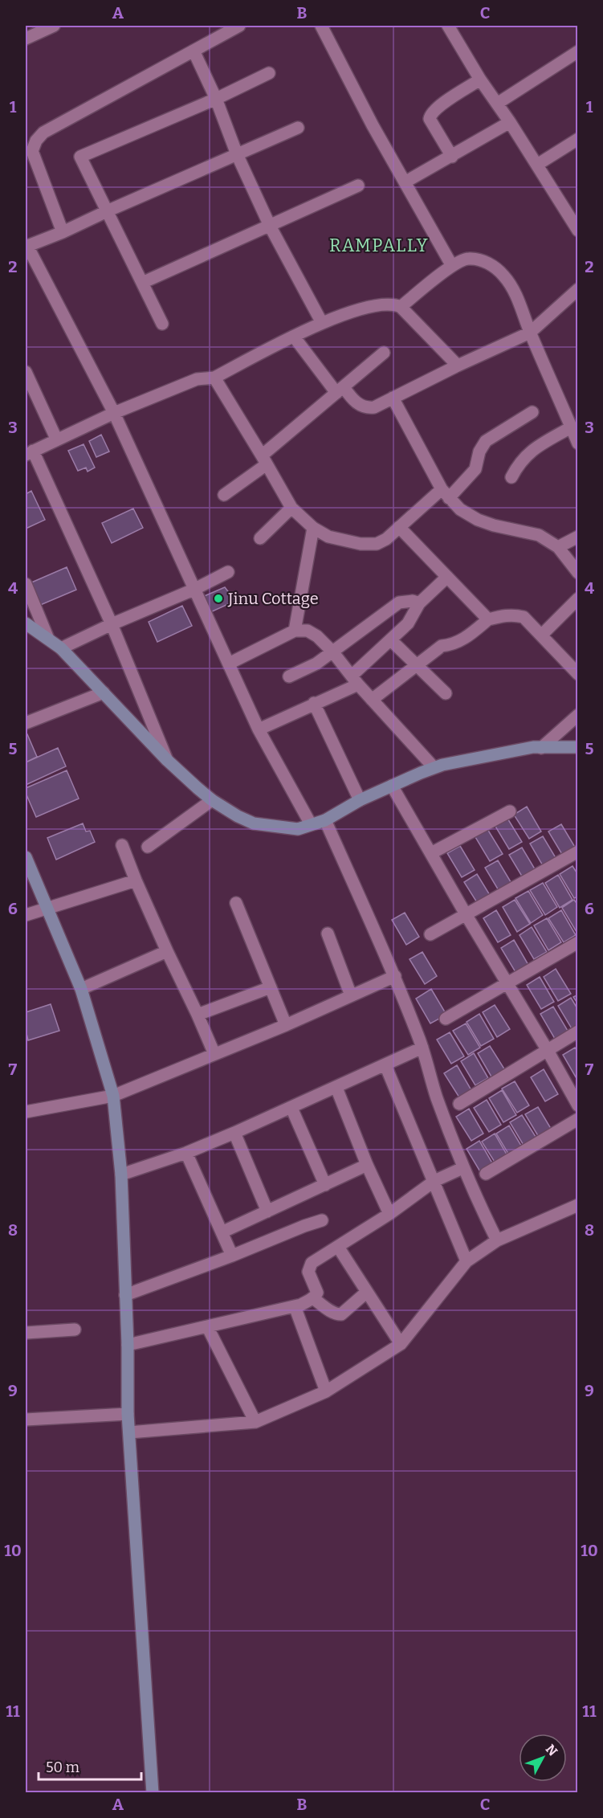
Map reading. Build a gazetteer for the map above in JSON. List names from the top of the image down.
{
  "districts": ["RAMPALLY"],
  "places": ["Jinu Cottage"],
  "scale_bar": "50 m",
  "north": "top right",
  "grid": {
    "columns": ["A", "B", "C"],
    "rows": [
      "1",
      "2",
      "3",
      "4",
      "5",
      "6",
      "7",
      "8",
      "9",
      "10",
      "11"
    ]
  }
}
